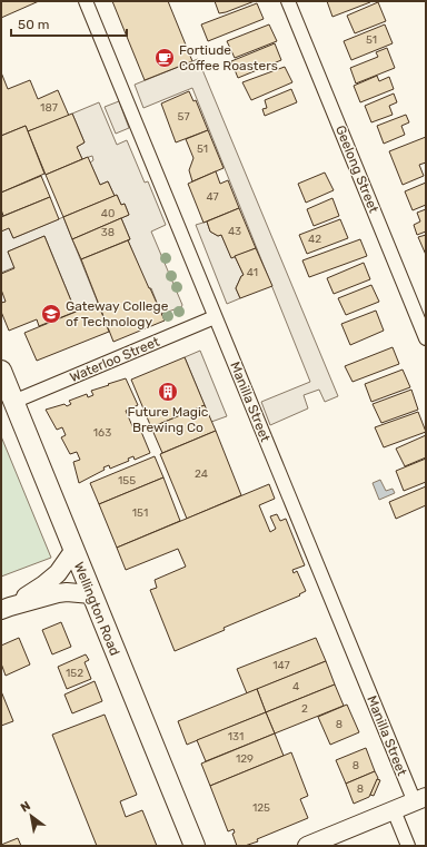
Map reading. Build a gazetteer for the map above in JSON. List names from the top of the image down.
{
  "streets": {
    "main road": ["Wellington Road"],
    "street": ["Geelong Street", "Waterloo Street", "Manilla Street"]
  },
  "crossings": [
    ["Waterloo Street", "Manilla Street"],
    ["Waterloo Street", "Wellington Road"]
  ],
  "places": {
    "cafe": ["Fortiude Coffee Roasters"],
    "school or university": ["Gateway College of Technology"],
    "building": ["Future Magic Brewing Co"]
  },
  "house_numbers": [
    "51",
    "187",
    "57",
    "51",
    "47",
    "40",
    "43",
    "38",
    "42",
    "41",
    "163",
    "24",
    "155",
    "151",
    "147",
    "152",
    "4",
    "2",
    "8",
    "131",
    "129",
    "8",
    "8",
    "125"
  ],
  "scale_bar": "50 m",
  "north": "top left"
}
